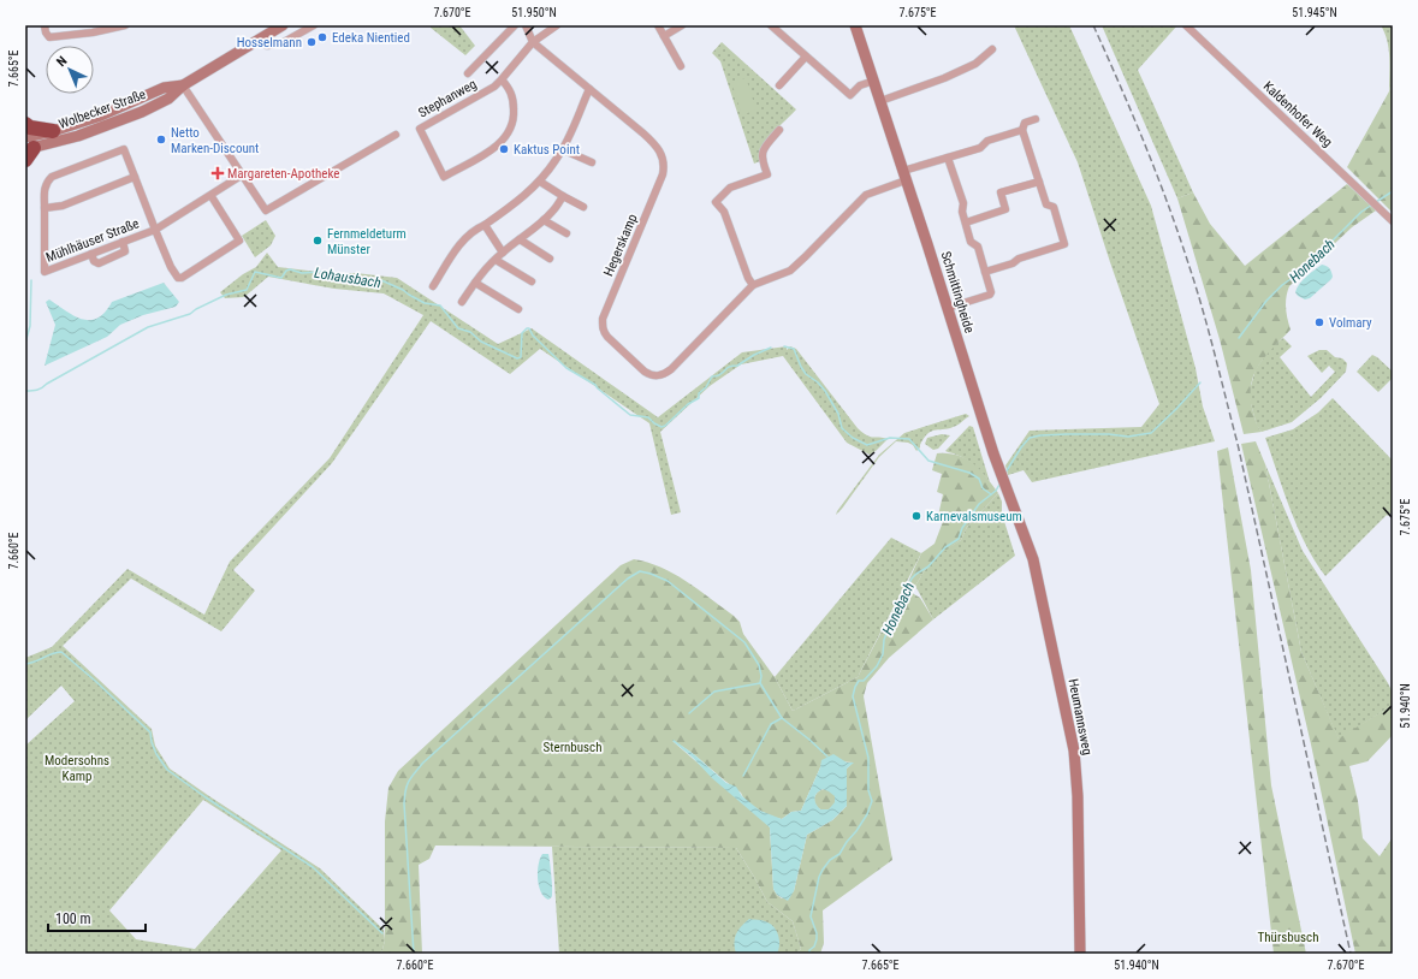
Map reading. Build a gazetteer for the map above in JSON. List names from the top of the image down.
{
  "streets": {
    "street": [
      "Stephanweg",
      "Wolbecker Straße",
      "Kaldenhofer Weg",
      "Mühlhäuser Straße",
      "Hegerskamp",
      "Schmittingheide",
      "Heumannsweg"
    ]
  },
  "crossings": [
    ["Stephanweg", "Hegerskamp"],
    ["Hegerskamp", "Schmittingheide"],
    ["Schmittingheide", "Heumannsweg"]
  ],
  "water": ["Honebach", "Lohausbach"],
  "parks": ["Sternbusch", "Modersohns Kamp", "Thürsbusch"],
  "places": {
    "other": [
      "Edeka Nientied",
      "Hosselmann",
      "Netto Marken-Discount",
      "Kaktus Point",
      "Fernmeldeturm Münster",
      "Volmary",
      "Karnevalsmuseum"
    ],
    "health": ["Margareten-Apotheke"]
  },
  "scale_bar": "100 m",
  "north": "top left",
  "coordinates": [
    "7.670°E",
    "51.950°N",
    "7.675°E",
    "51.945°N",
    "7.665°E",
    "7.660°E",
    "51.940°N"
  ]
}
